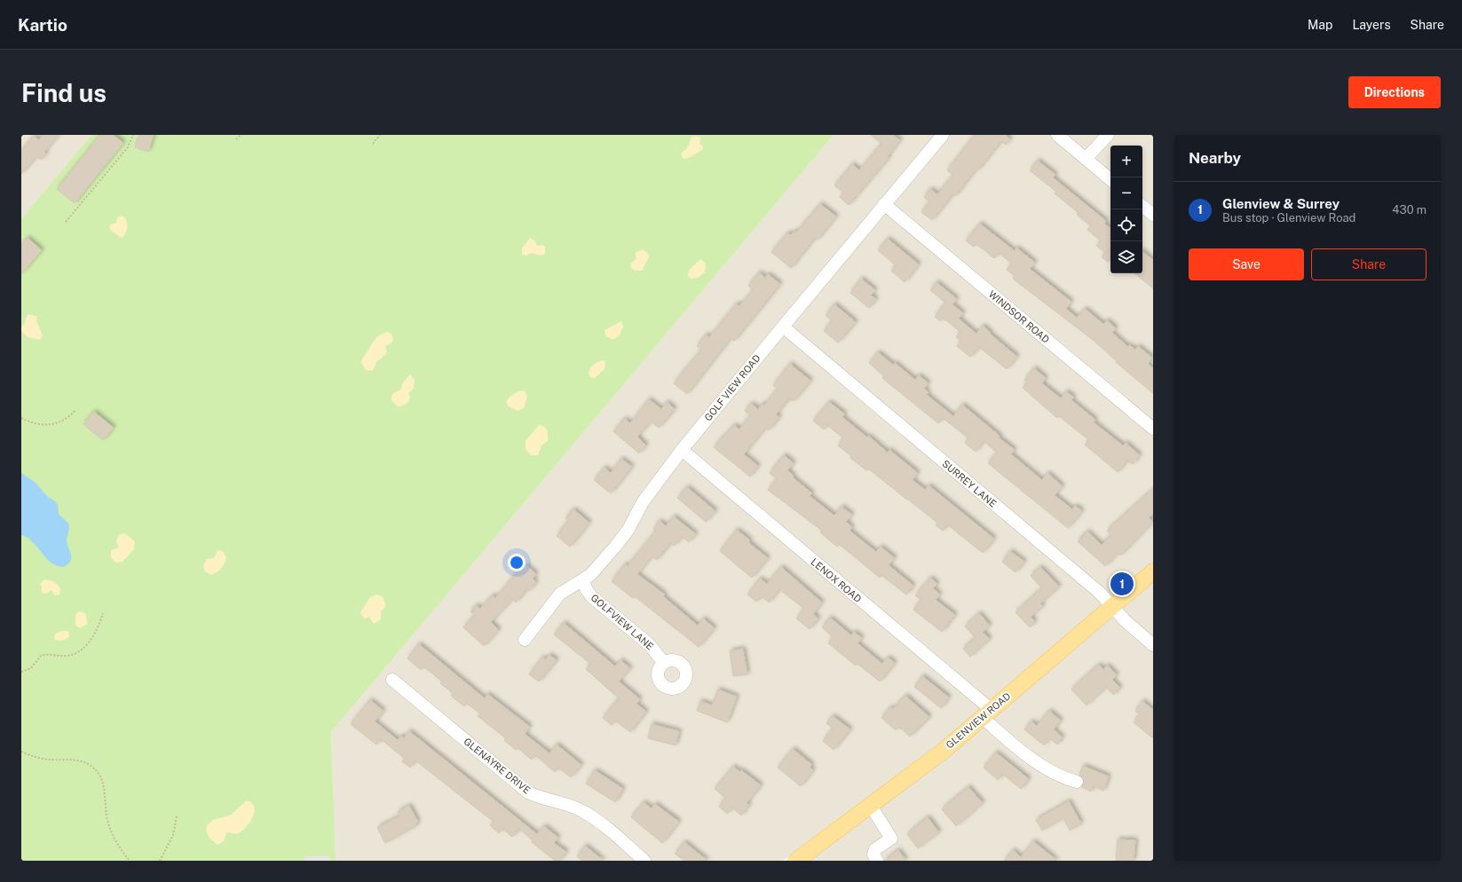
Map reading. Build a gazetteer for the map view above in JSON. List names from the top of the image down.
{
  "streets": {
    "main road": ["GLENVIEW ROAD"],
    "street": [
      "WINDSOR ROAD",
      "GOLF VIEW ROAD",
      "SURREY LANE",
      "LENOX ROAD",
      "GOLFVIEW LANE",
      "GLENAYRE DRIVE"
    ]
  },
  "crossings": [
    ["WINDSOR ROAD", "GOLF VIEW ROAD"],
    ["GOLF VIEW ROAD", "SURREY LANE"],
    ["GOLF VIEW ROAD", "LENOX ROAD"],
    ["GOLF VIEW ROAD", "GOLFVIEW LANE"],
    ["SURREY LANE", "GLENVIEW ROAD"],
    ["LENOX ROAD", "GLENVIEW ROAD"]
  ],
  "page": {
    "header": "Kartio",
    "nav": ["Map", "Layers", "Share"],
    "buttons": [
      "Directions",
      ["Save", "Share"]
    ],
    "title": "Find us",
    "heading": "Nearby",
    "map_buttons": ["+", "−"],
    "list": [
      {
        "mark": "1",
        "name": "Glenview & Surrey",
        "note": "Bus stop · Glenview Road",
        "value": "430 m"
      }
    ],
    "pins": "1"
  }
}
